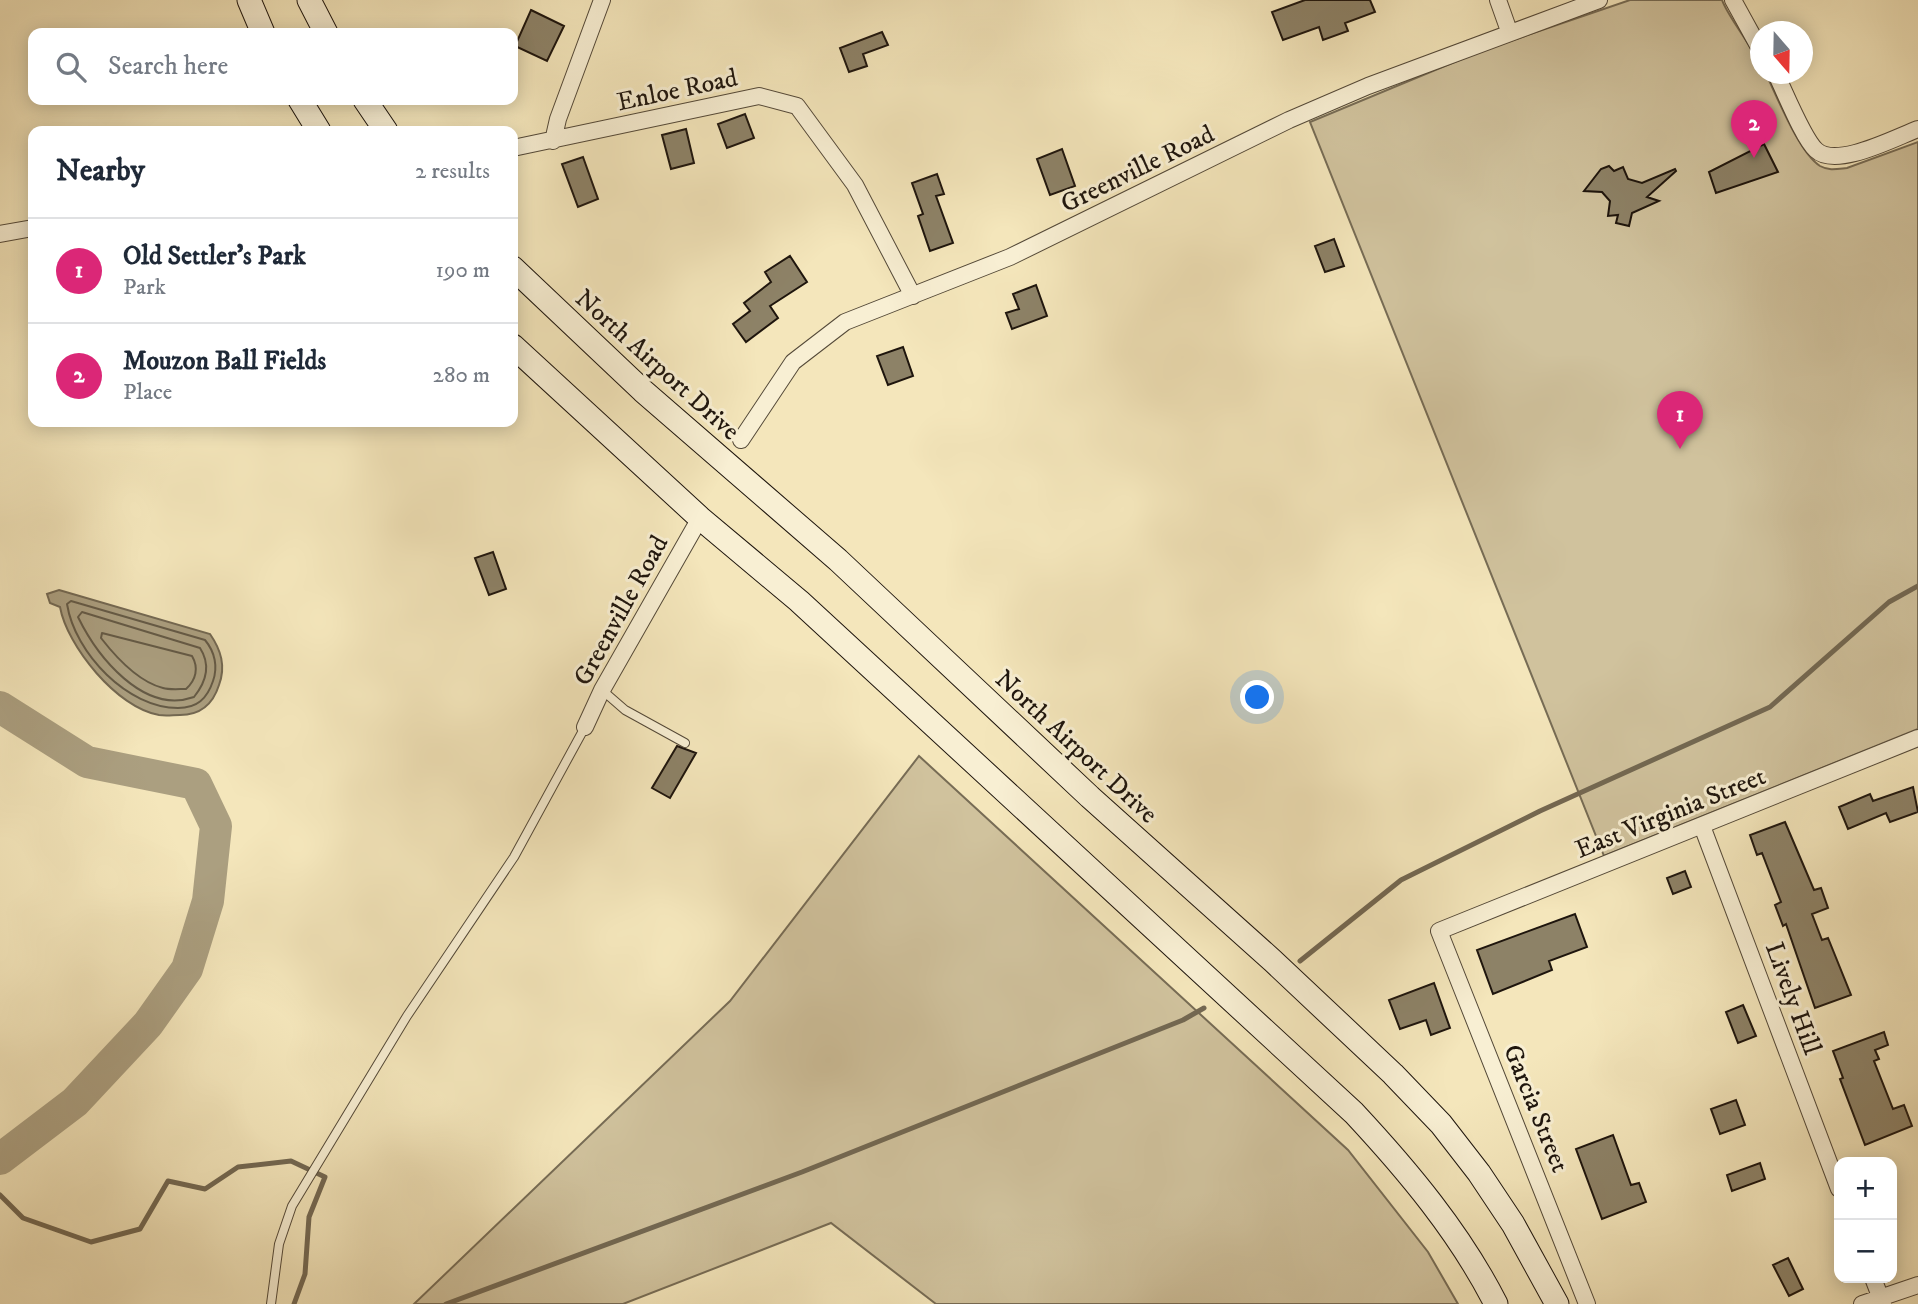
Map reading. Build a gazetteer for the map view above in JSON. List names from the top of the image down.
{
  "streets": {
    "main road": ["North Airport Drive"],
    "street": [
      "Enloe Road",
      "Greenville Road",
      "East Virginia Street",
      "Lively Hill",
      "Garcia Street"
    ]
  },
  "crossings": [
    ["Enloe Road", "Greenville Road"],
    ["East Virginia Street", "Lively Hill"],
    ["East Virginia Street", "Garcia Street"]
  ],
  "north": "bottom",
  "page": {
    "search": "Search here",
    "pins": ["2", "1"],
    "heading": ["Nearby", "2 results"],
    "list": [
      {
        "mark": "1",
        "name": "Old Settler's Park",
        "note": "Park",
        "value": "190 m"
      },
      {
        "mark": "2",
        "name": "Mouzon Ball Fields",
        "note": "Place",
        "value": "280 m"
      }
    ],
    "map_buttons": ["+", "−"]
  }
}
